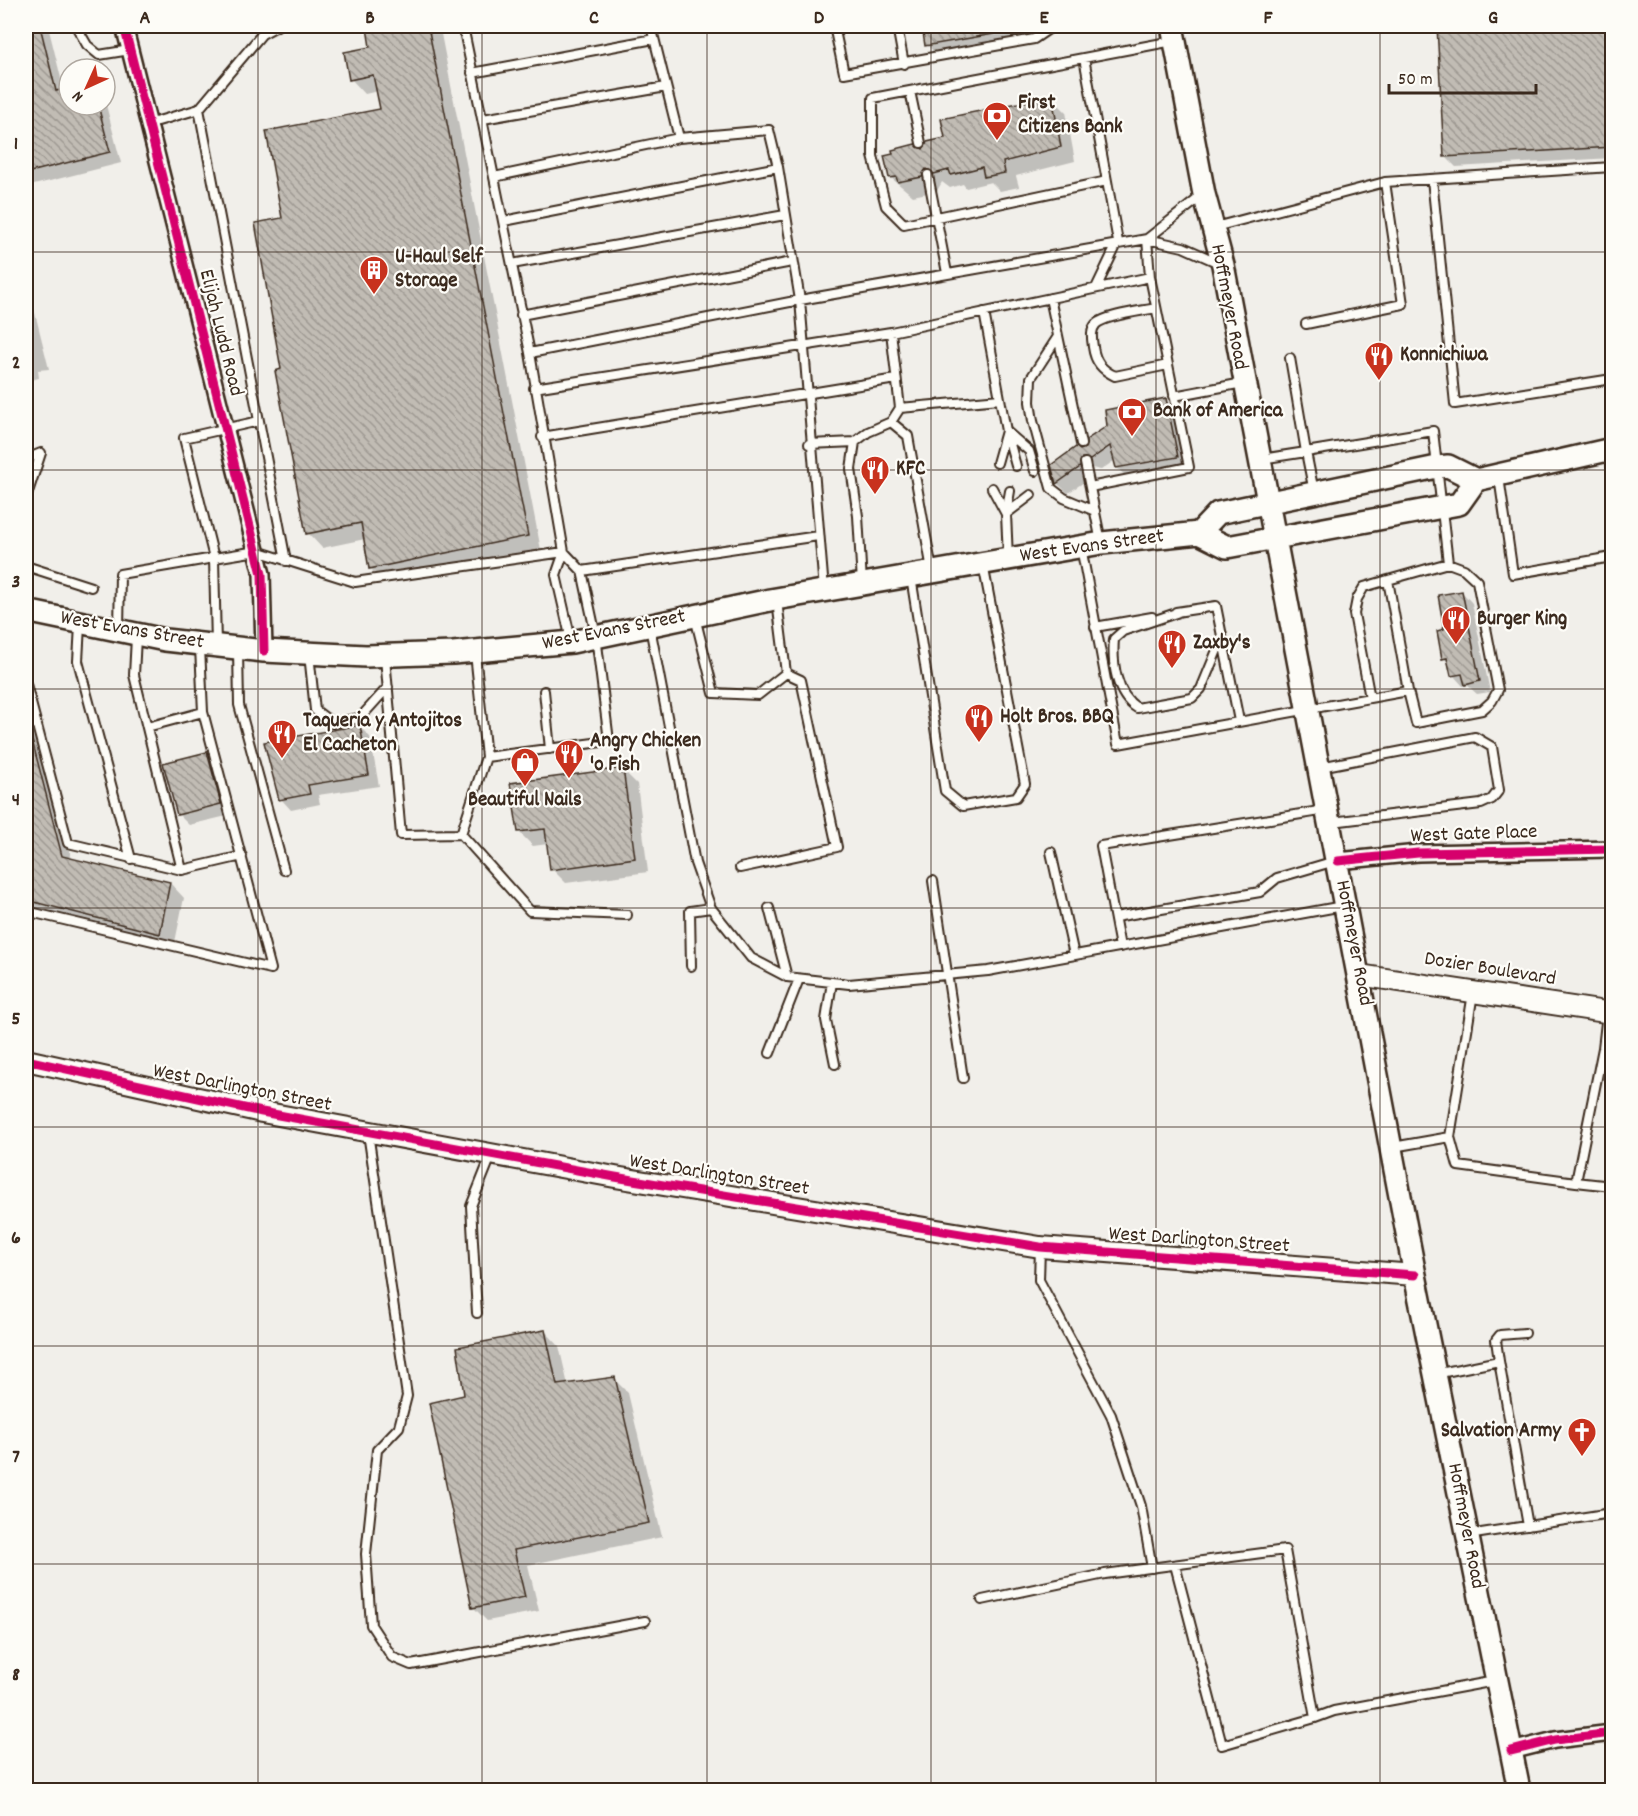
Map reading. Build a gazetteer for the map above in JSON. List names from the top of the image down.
{
  "streets": {
    "main road": ["Hoffmeyer Road", "West Evans Street"],
    "street": [
      "Elijah Ludd Road",
      "West Gate Place",
      "Dozier Boulevard",
      "West Darlington Street"
    ]
  },
  "crossings": [
    ["Hoffmeyer Road", "West Gate Place"],
    ["Hoffmeyer Road", "Dozier Boulevard"],
    ["Hoffmeyer Road", "West Darlington Street"],
    ["Elijah Ludd Road", "West Evans Street"]
  ],
  "places": {
    "bank": ["First Citizens Bank", "Bank of America"],
    "building": ["U-Haul Self Storage"],
    "restaurant": [
      "Konnichiwa",
      "KFC",
      "Burger King",
      "Zaxby's",
      "Holt Bros. BBQ",
      "Taqueria y Antojitos El Cacheton",
      "Angry Chicken 'o Fish"
    ],
    "shop": ["Beautiful Nails"],
    "church": ["Salvation Army"]
  },
  "scale_bar": "50 m",
  "north": "bottom left",
  "grid": {
    "columns": [
      "A",
      "B",
      "C",
      "D",
      "E",
      "F",
      "G"
    ],
    "rows": [
      "1",
      "2",
      "3",
      "4",
      "5",
      "6",
      "7",
      "8"
    ]
  }
}
